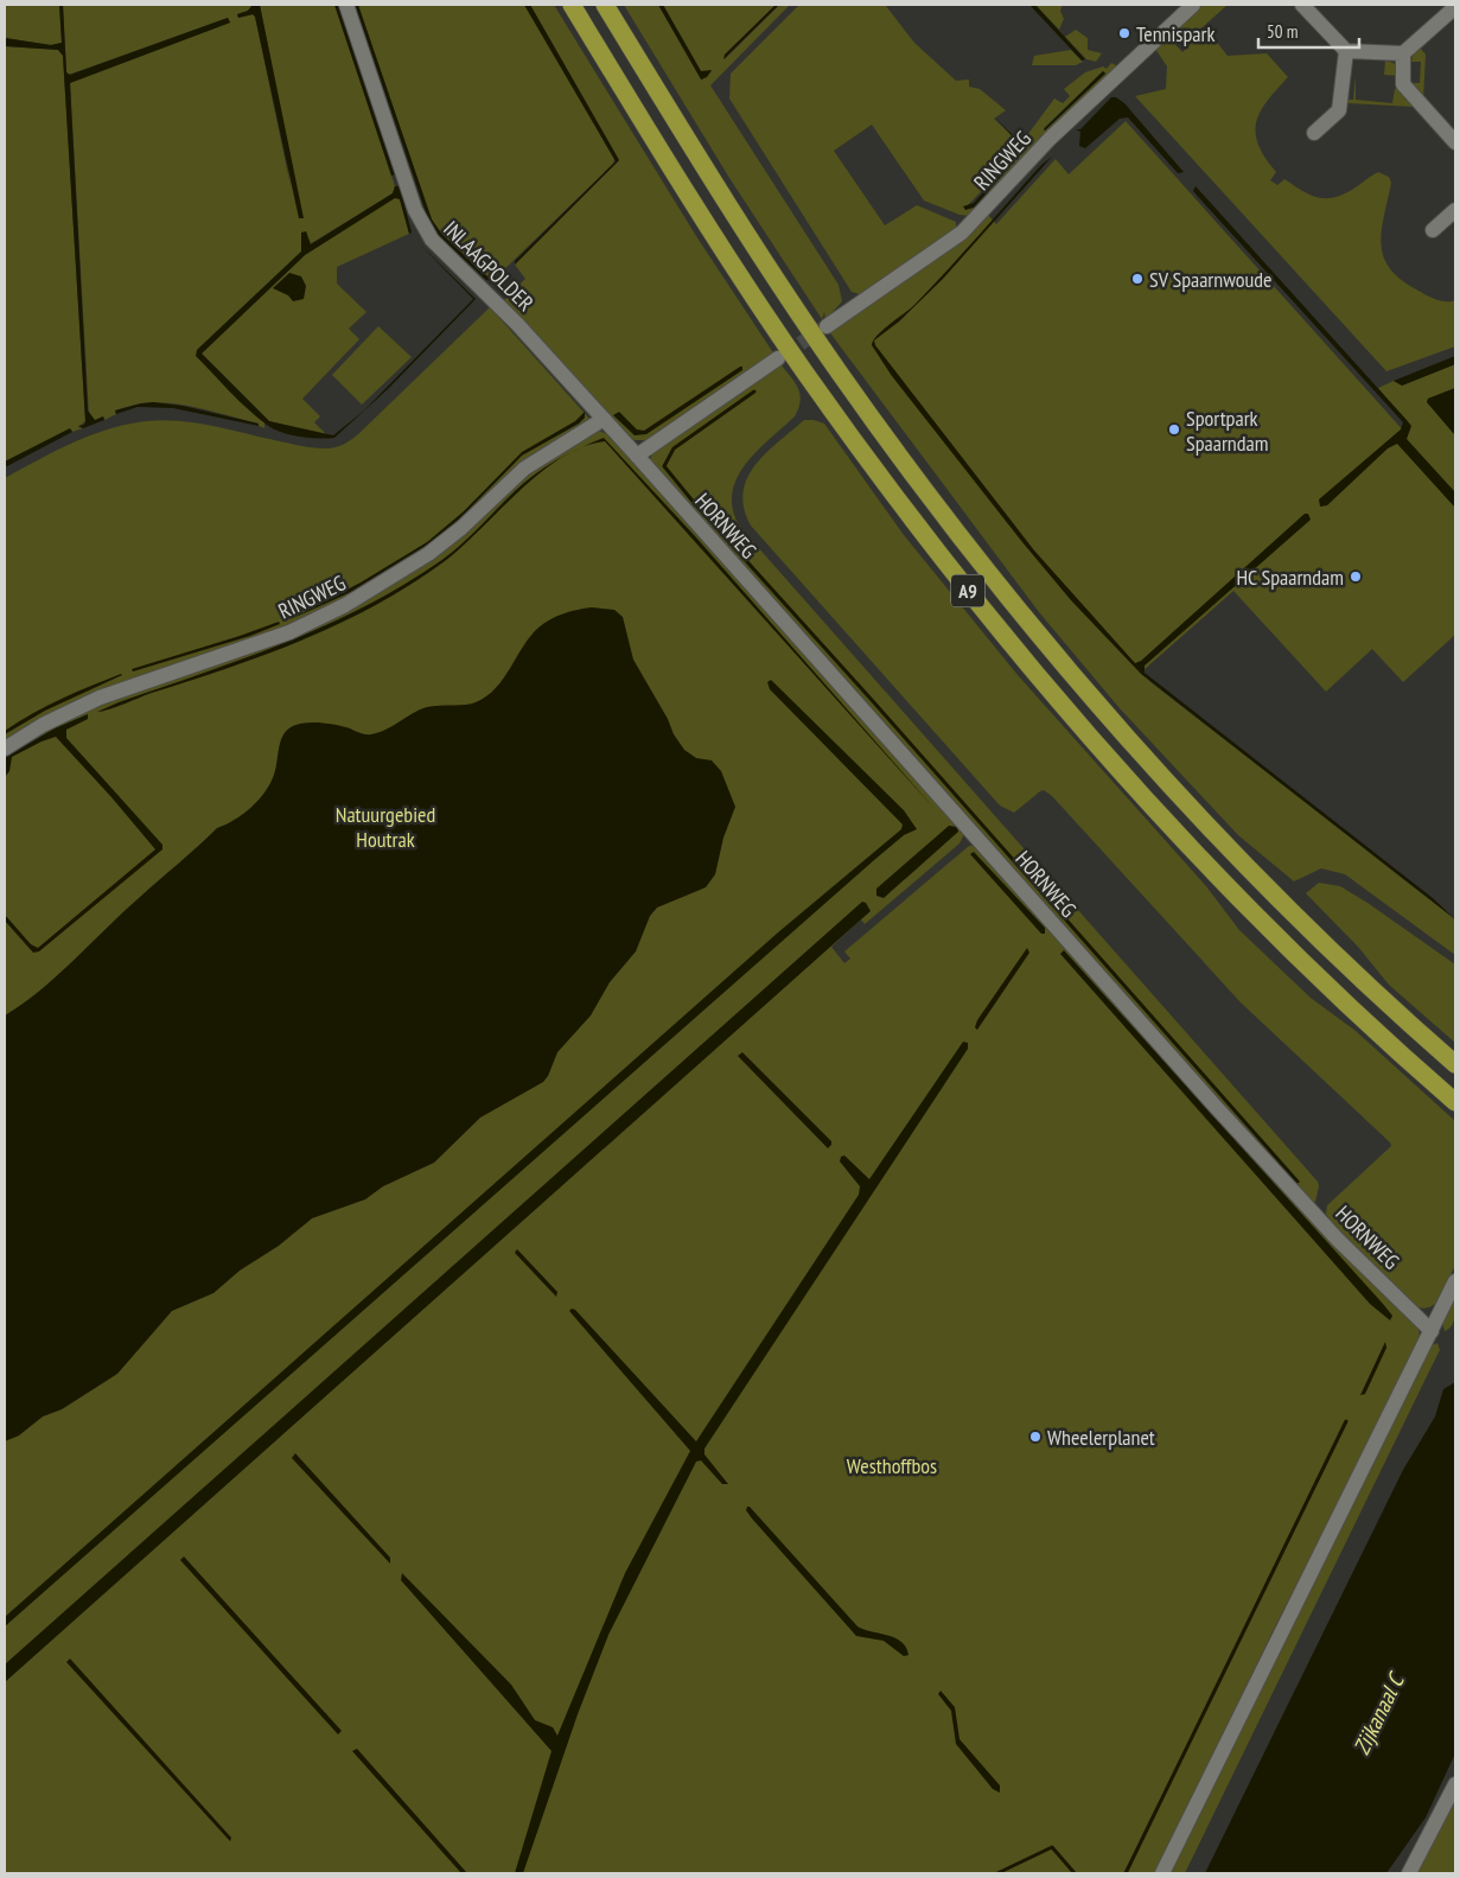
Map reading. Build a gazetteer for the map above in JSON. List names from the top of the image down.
{
  "streets": {
    "highway": ["A9"],
    "street": ["RINGWEG", "INLAAGPOLDER", "HORNWEG"]
  },
  "crossings": [
    ["RINGWEG", "INLAAGPOLDER"],
    ["INLAAGPOLDER", "HORNWEG"]
  ],
  "water": ["Zijkanaal C"],
  "parks": ["Natuurgebied Houtrak", "Westhoffbos"],
  "places": [
    "Tennispark",
    "SV Spaarnwoude",
    "Sportpark Spaarndam",
    "HC Spaarndam",
    "Wheelerplanet"
  ],
  "scale_bar": "50 m"
}
